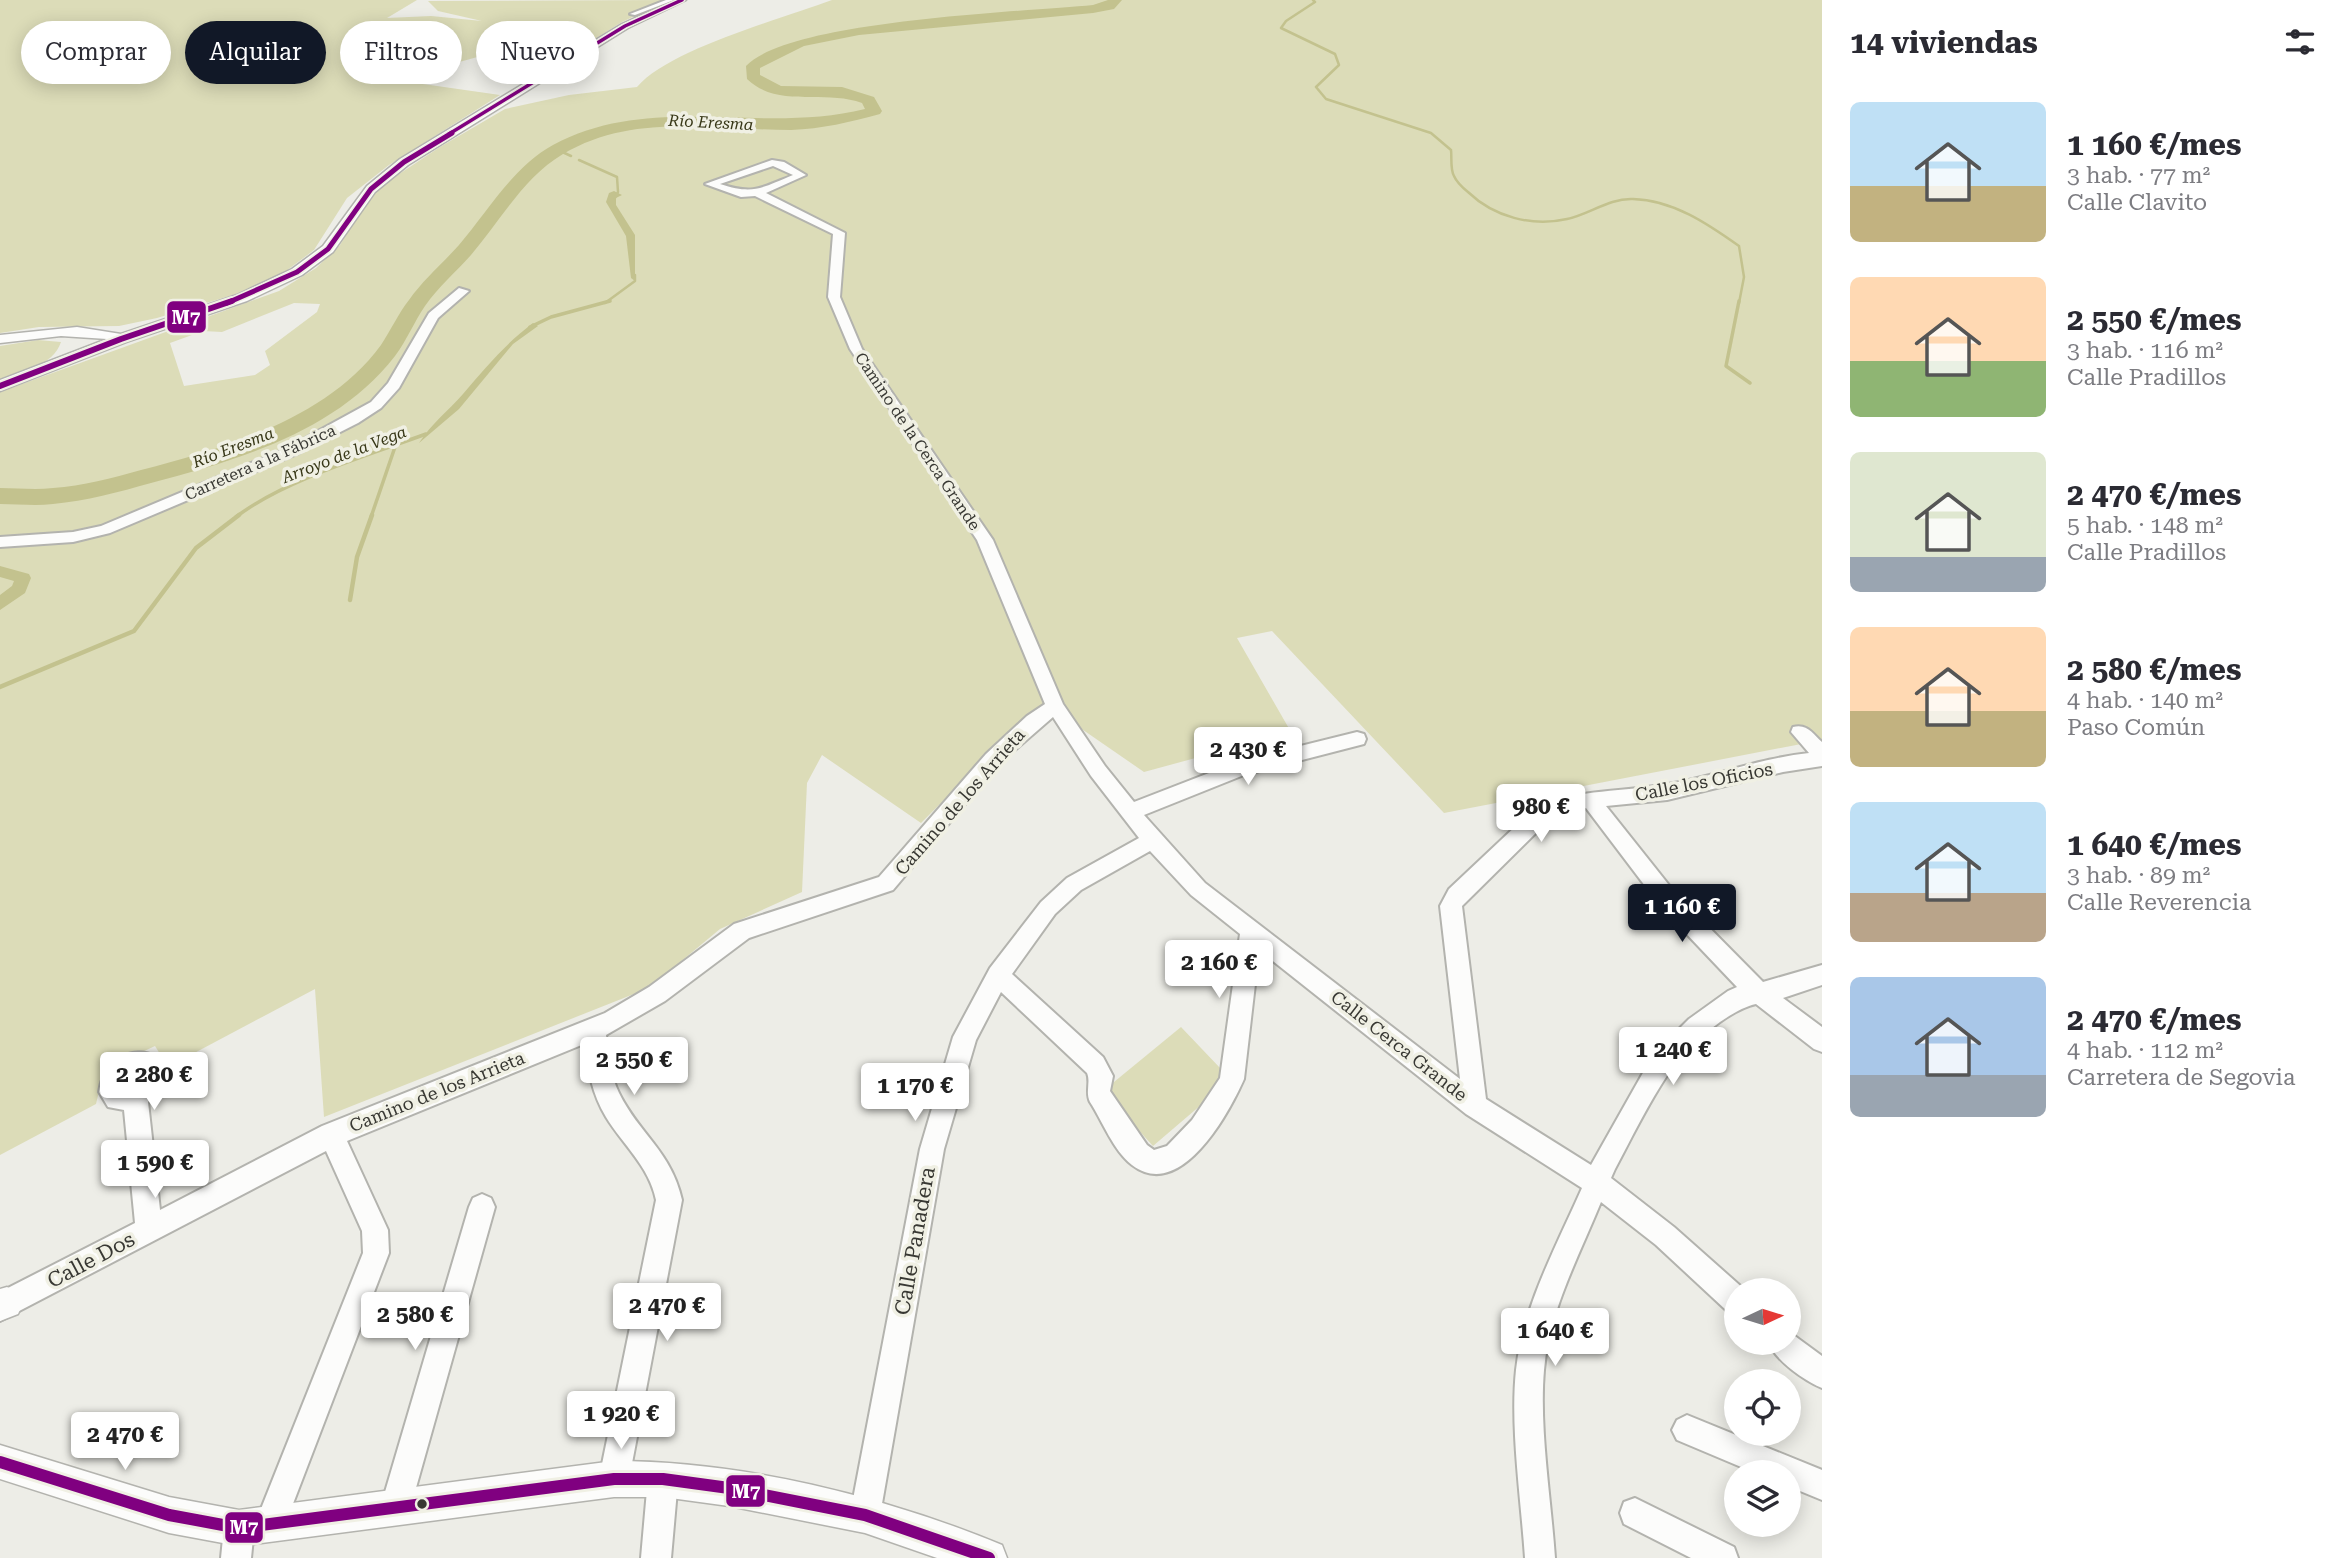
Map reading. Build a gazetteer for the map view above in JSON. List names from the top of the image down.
{
  "streets": {
    "street": [
      "Camino de la Cerca Grande",
      "Carretera a la Fábrica",
      "Calle los Oficios",
      "Camino de los Arrieta",
      "Calle Cerca Grande",
      "Calle Panadera",
      "Calle Dos"
    ]
  },
  "crossings": [
    ["Camino de la Cerca Grande", "Camino de los Arrieta"],
    ["Camino de la Cerca Grande", "Calle Cerca Grande"],
    ["Calle los Oficios", "Calle Cerca Grande"],
    ["Camino de los Arrieta", "Calle Cerca Grande"],
    ["Camino de los Arrieta", "Calle Dos"],
    ["Calle Cerca Grande", "Calle Panadera"]
  ],
  "water": ["Río Eresma", "Arroyo de la Vega"],
  "lines": ["transit line M7"],
  "north": "right",
  "page": {
    "heading": "14 viviendas",
    "chip": [
      "Comprar",
      "Alquilar",
      "Filtros",
      "Nuevo"
    ],
    "list": [
      {
        "name": "1 160 €/mes",
        "note": "3 hab. · 77 m² · Calle Clavito"
      },
      {
        "name": "2 550 €/mes",
        "note": "3 hab. · 116 m² · Calle Pradillos"
      },
      {
        "name": "2 470 €/mes",
        "note": "5 hab. · 148 m² · Calle Pradillos"
      },
      {
        "name": "2 580 €/mes",
        "note": "4 hab. · 140 m² · Paso Común"
      },
      {
        "name": "1 640 €/mes",
        "note": "3 hab. · 89 m² · Calle Reverencia"
      },
      {
        "name": "2 470 €/mes",
        "note": "4 hab. · 112 m² · Carretera de Segovia"
      }
    ],
    "price": [
      "2 430 €",
      "980 €",
      "1 160 €",
      "2 160 €",
      "1 240 €",
      "2 550 €",
      "2 280 €",
      "1 170 €",
      "1 590 €",
      "2 470 €",
      "2 580 €",
      "1 640 €",
      "1 920 €",
      "2 470 €"
    ]
  }
}
